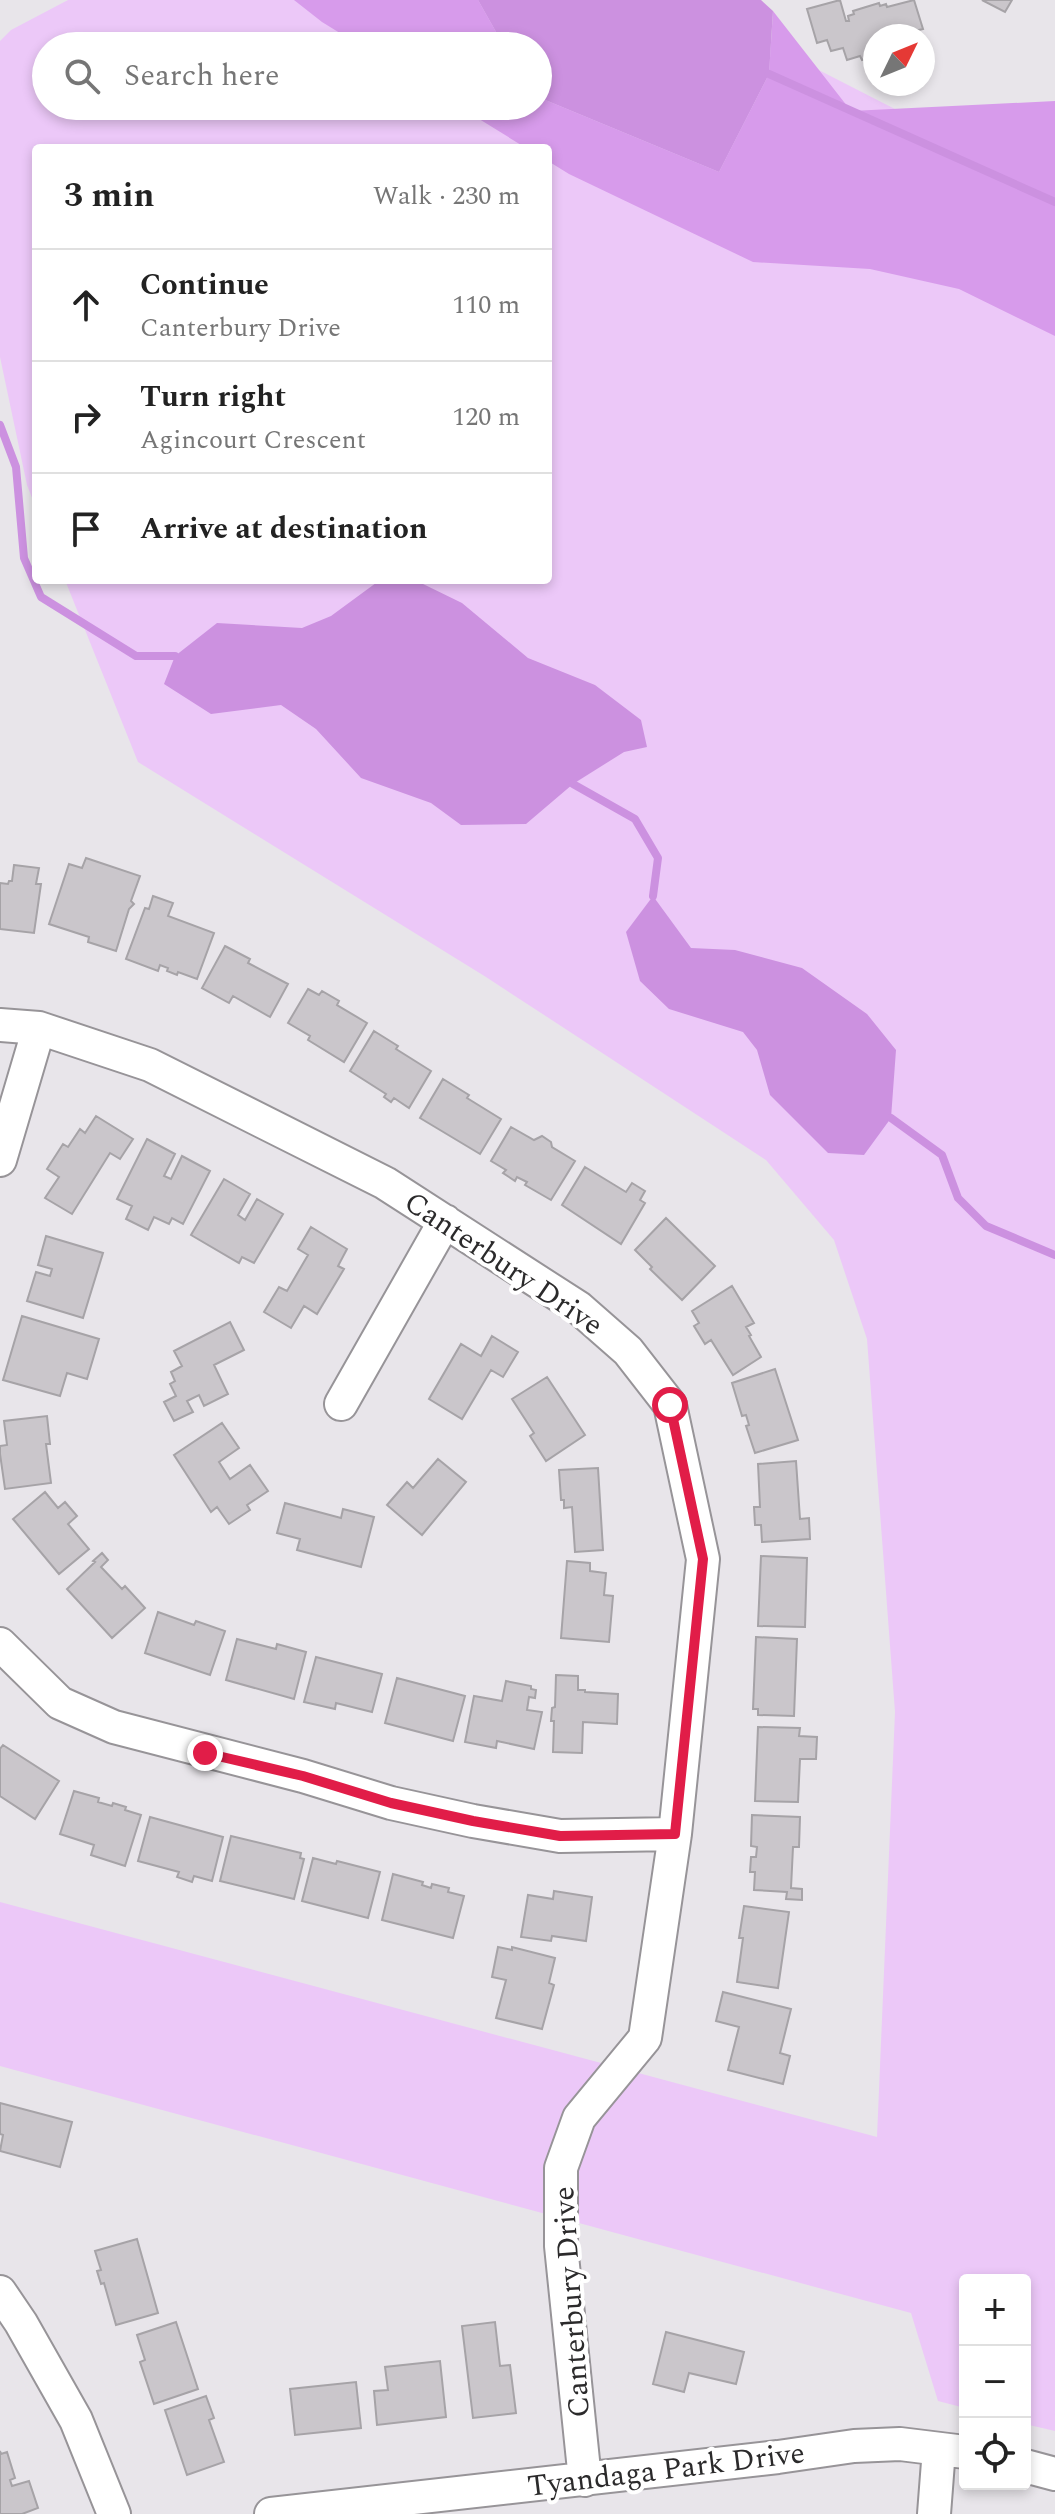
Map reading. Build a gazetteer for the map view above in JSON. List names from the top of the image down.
{
  "streets": {
    "street": ["Canterbury Drive", "Tyandaga Park Drive"]
  },
  "crossings": [
    ["Canterbury Drive", "Tyandaga Park Drive"]
  ],
  "north": "top right",
  "page": {
    "search": "Search here",
    "heading": ["3 min", "Walk · 230 m"],
    "list": [
      ["Continue", "Canterbury Drive", "110 m"],
      ["Turn right", "Agincourt Crescent", "120 m"],
      "Arrive at destination"
    ],
    "map_buttons": ["+", "−"]
  }
}
